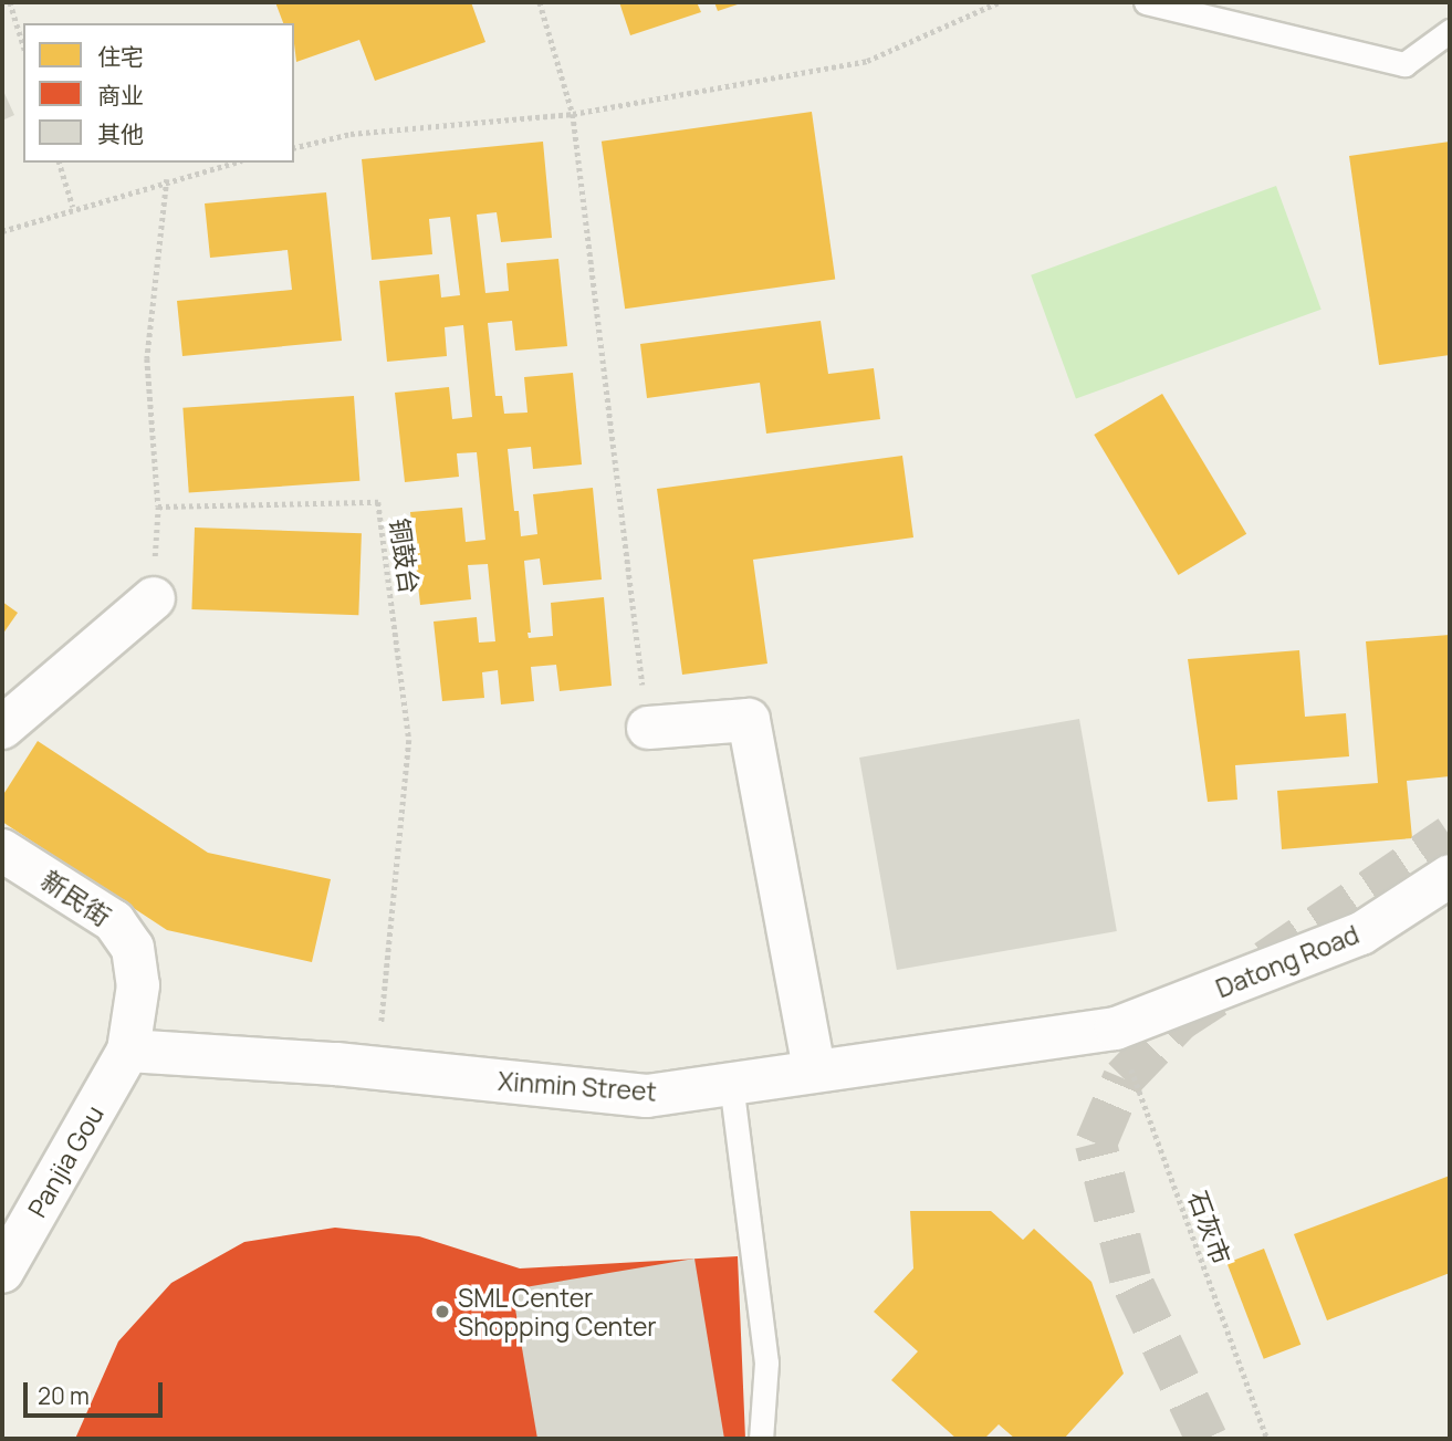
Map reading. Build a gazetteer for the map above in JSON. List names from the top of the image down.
{
  "streets": {
    "street": [
      "新民街",
      "Datong Road",
      "Xinmin Street",
      "Panjia Gou"
    ],
    "path": ["铜鼓台", "石灰市"]
  },
  "crossings": [
    ["铜鼓台", "Xinmin Street"],
    ["新民街", "Xinmin Street"],
    ["新民街", "Panjia Gou"],
    ["Datong Road", "Xinmin Street"],
    ["Datong Road", "石灰市"],
    ["Xinmin Street", "Panjia Gou"],
    ["Xinmin Street", "石灰市"]
  ],
  "places": ["SML Center Shopping Center"],
  "legend": ["住宅", "商业", "其他"],
  "scale_bar": "20 m"
}
